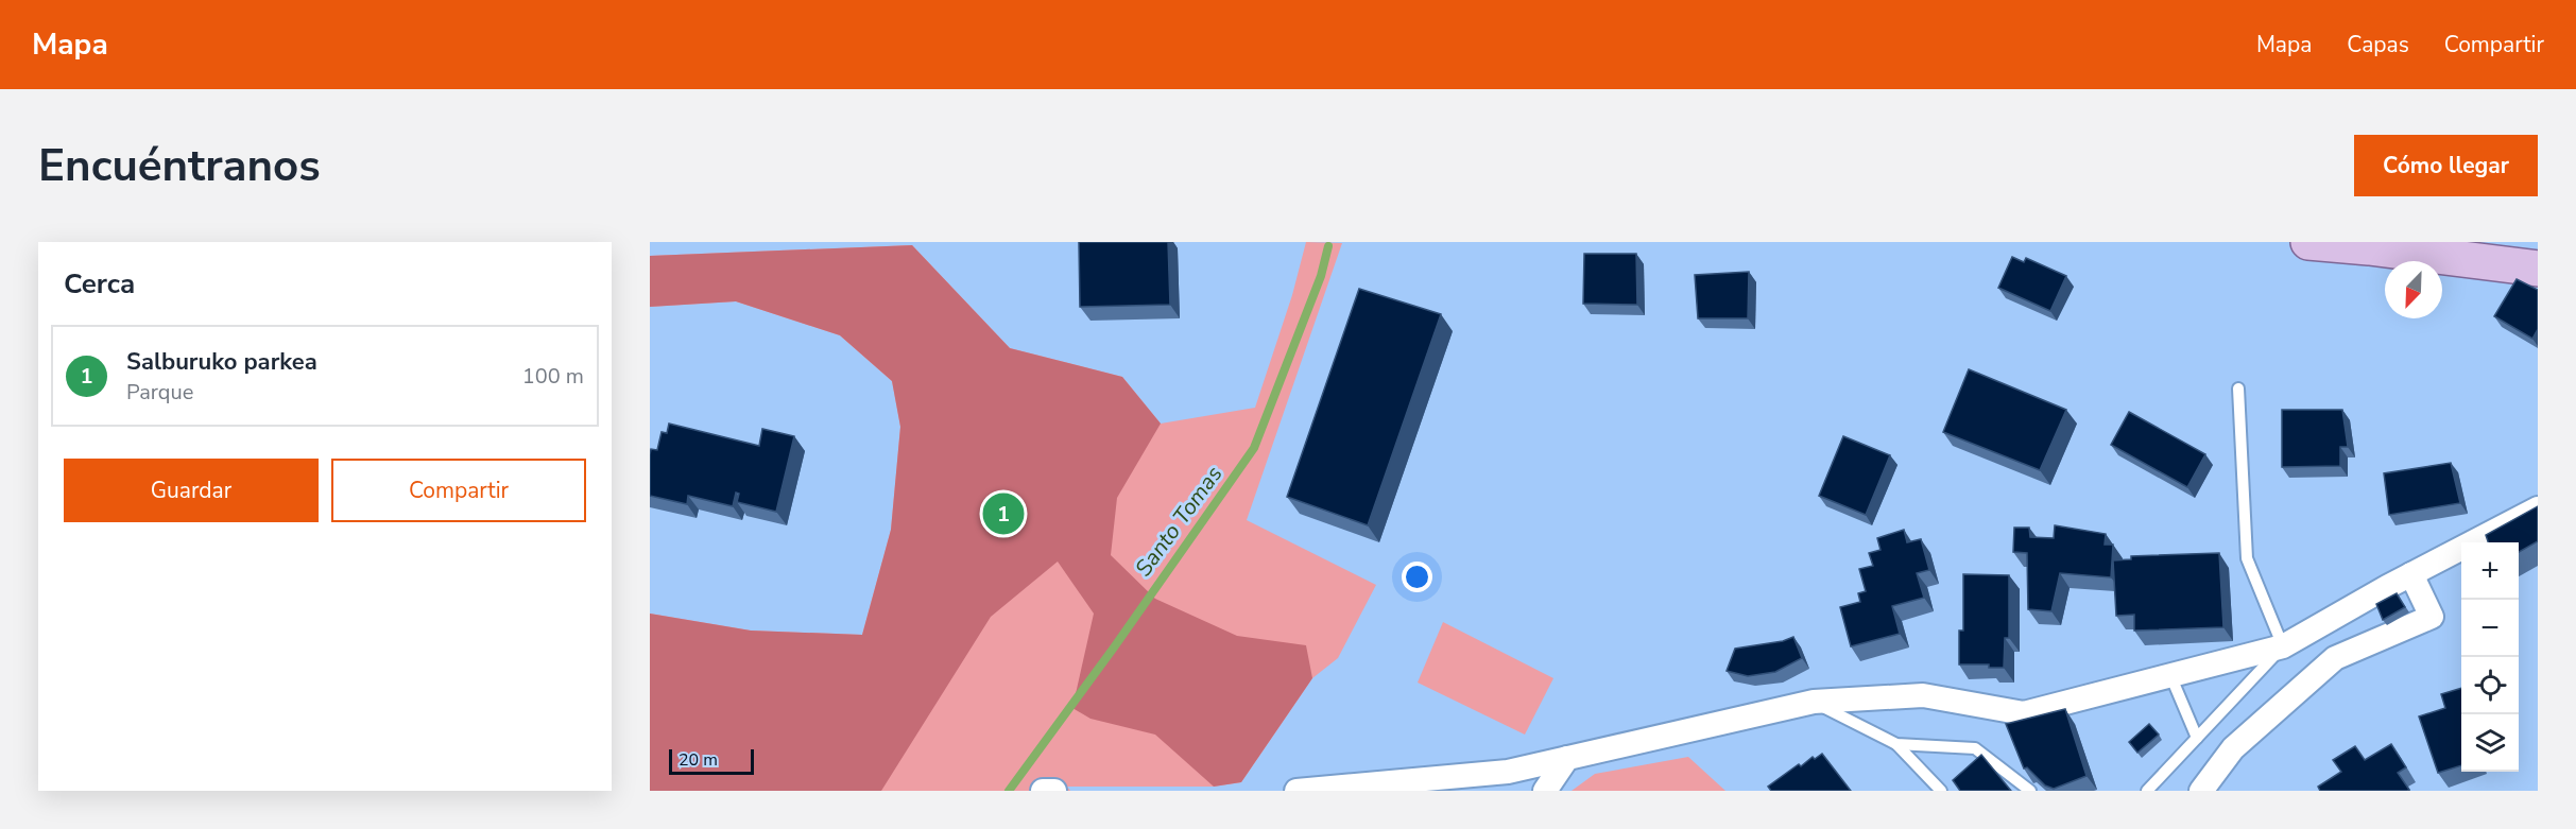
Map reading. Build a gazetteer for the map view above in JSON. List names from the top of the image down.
{
  "water": ["Santo Tomas"],
  "scale_bar": "20 m",
  "north": "bottom left",
  "page": {
    "header": "Mapa",
    "nav": ["Mapa", "Capas", "Compartir"],
    "buttons": [
      "Cómo llegar",
      ["Guardar", "Compartir"]
    ],
    "title": "Encuéntranos",
    "heading": "Cerca",
    "list": [
      {
        "mark": "1",
        "name": "Salburuko parkea",
        "note": "Parque",
        "value": "100 m"
      }
    ],
    "pins": "1",
    "map_buttons": ["+", "−"],
    "scale": "20 m"
  }
}
